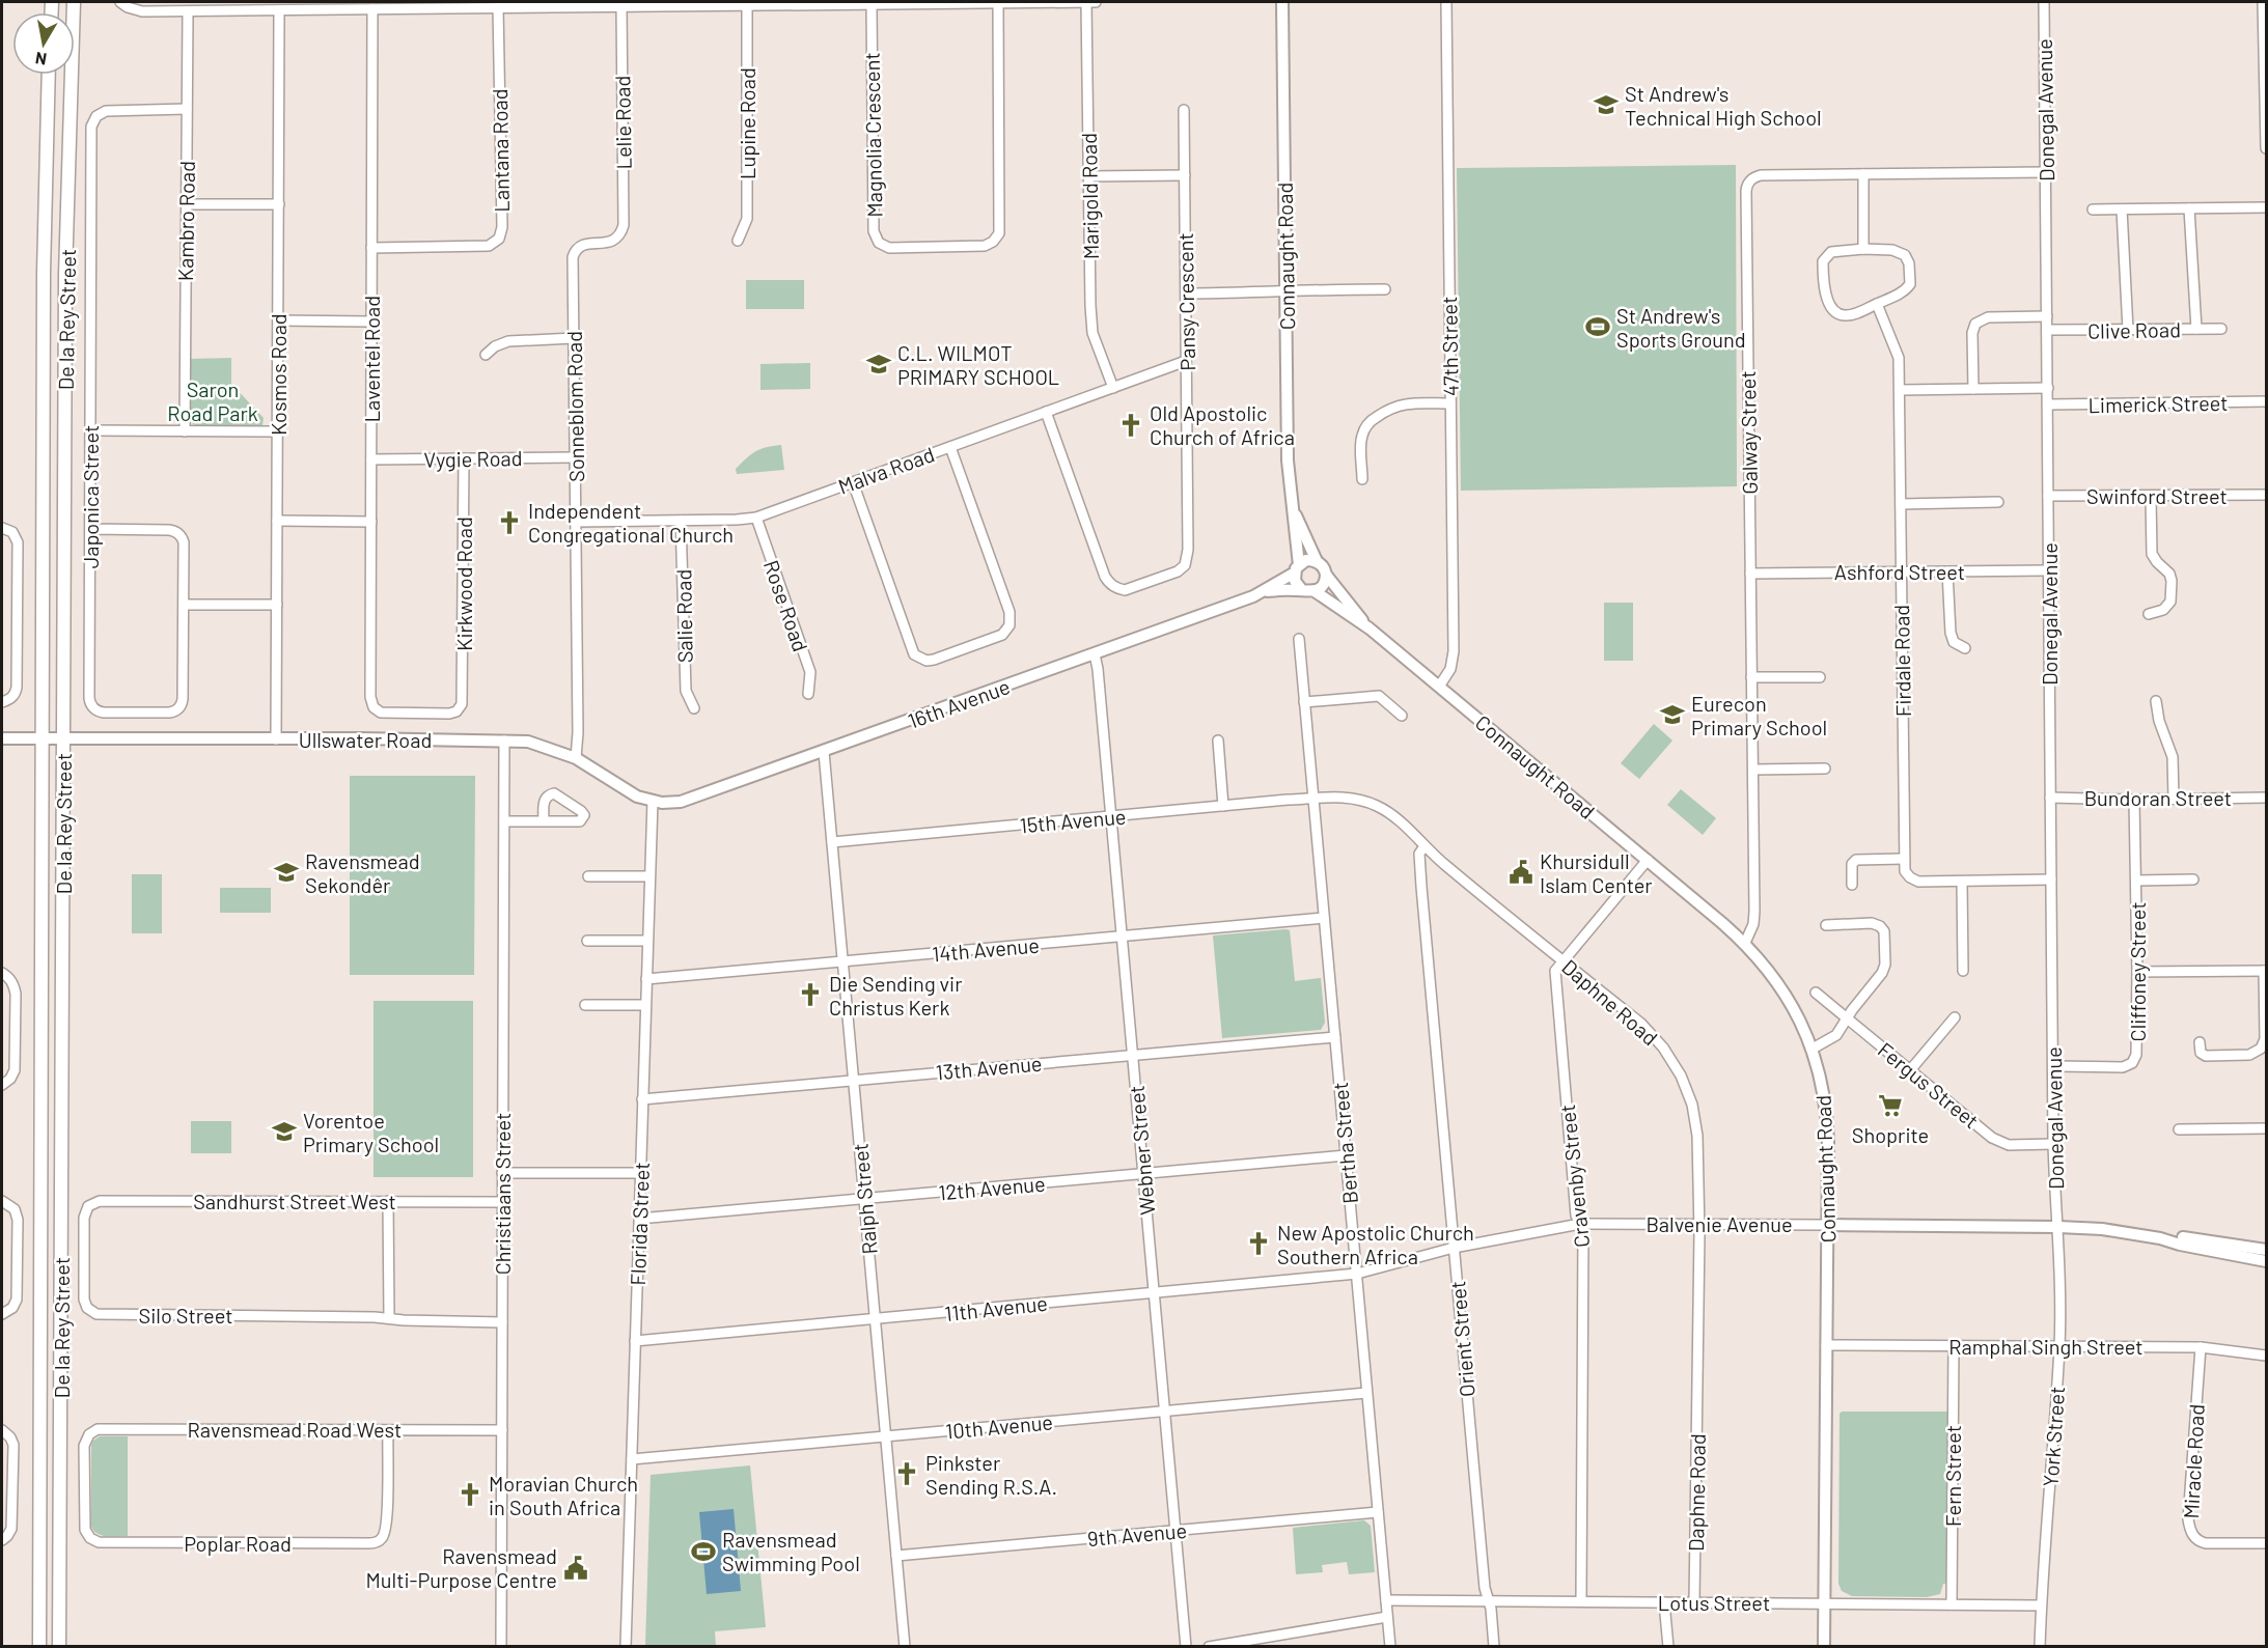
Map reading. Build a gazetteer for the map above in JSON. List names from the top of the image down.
{
  "streets": {
    "main road": ["De la Rey Street"],
    "street": [
      "Donegal Avenue",
      "Lelie Road",
      "Lupine Road",
      "Magnolia Crescent",
      "Lantana Road",
      "Marigold Road",
      "Kambro Road",
      "Connaught Road",
      "Pansy Crescent",
      "Clive Road",
      "47th Street",
      "Laventel Road",
      "Kosmos Road",
      "Limerick Street",
      "Sonneblom Road",
      "Galway Street",
      "Vygie Road",
      "Malva Road",
      "Swinford Street",
      "Japonica Street",
      "Ashford Street",
      "Kirkwood Road",
      "Rose Road",
      "Salie Road",
      "Firdale Road",
      "16th Avenue",
      "Ullswater Road",
      "Bundoran Street",
      "15th Avenue",
      "14th Avenue",
      "Cliffoney Street",
      "Daphne Road",
      "13th Avenue",
      "Fergus Street",
      "Bertha Street",
      "Webner Street",
      "Cravenby Street",
      "12th Avenue",
      "Christiaans Street",
      "Ralph Street",
      "Sandhurst Street West",
      "Florida Street",
      "Balvenie Avenue",
      "11th Avenue",
      "Silo Street",
      "Orient Street",
      "Ramphal Singh Street",
      "10th Avenue",
      "Ravensmead Road West",
      "York Street",
      "Miracle Road",
      "Fern Street",
      "9th Avenue",
      "Poplar Road",
      "Lotus Street"
    ]
  },
  "crossings": [
    ["Donegal Avenue", "Clive Road"],
    ["Donegal Avenue", "Limerick Street"],
    ["Donegal Avenue", "Galway Street"],
    ["Donegal Avenue", "Swinford Street"],
    ["Donegal Avenue", "Ashford Street"],
    ["Donegal Avenue", "Bundoran Street"],
    ["Donegal Avenue", "Cliffoney Street"],
    ["Donegal Avenue", "Fergus Street"],
    ["Donegal Avenue", "Balvenie Avenue"],
    ["Donegal Avenue", "York Street"],
    ["Lelie Road", "Sonneblom Road"],
    ["Lantana Road", "Laventel Road"],
    ["Marigold Road", "Malva Road"],
    ["Kambro Road", "Japonica Street"],
    ["Connaught Road", "47th Street"],
    ["Connaught Road", "Galway Street"],
    ["Connaught Road", "16th Avenue"],
    ["Connaught Road", "Cravenby Street"],
    ["Connaught Road", "Balvenie Avenue"],
    ["Connaught Road", "Ramphal Singh Street"],
    ["Connaught Road", "Lotus Street"],
    ["Pansy Crescent", "Malva Road"],
    ["De la Rey Street", "Ullswater Road"],
    ["Laventel Road", "Vygie Road"],
    ["Laventel Road", "Kirkwood Road"],
    ["Kosmos Road", "Ullswater Road"],
    ["Sonneblom Road", "Vygie Road"],
    ["Sonneblom Road", "Malva Road"],
    ["Sonneblom Road", "Ullswater Road"],
    ["Galway Street", "Ashford Street"],
    ["Vygie Road", "Kirkwood Road"],
    ["Malva Road", "Rose Road"],
    ["Malva Road", "Salie Road"],
    ["Ashford Street", "Firdale Road"],
    ["16th Avenue", "Ullswater Road"],
    ["16th Avenue", "Webner Street"],
    ["16th Avenue", "Ralph Street"],
    ["16th Avenue", "Florida Street"],
    ["Ullswater Road", "Christiaans Street"],
    ["Ullswater Road", "Florida Street"],
    ["Bundoran Street", "Cliffoney Street"],
    ["15th Avenue", "Daphne Road"],
    ["15th Avenue", "Bertha Street"],
    ["15th Avenue", "Webner Street"],
    ["15th Avenue", "Ralph Street"],
    ["14th Avenue", "Bertha Street"],
    ["14th Avenue", "Webner Street"],
    ["14th Avenue", "Ralph Street"],
    ["14th Avenue", "Florida Street"],
    ["Daphne Road", "Bertha Street"],
    ["Daphne Road", "Cravenby Street"],
    ["Daphne Road", "Balvenie Avenue"],
    ["Daphne Road", "Orient Street"],
    ["Daphne Road", "Lotus Street"],
    ["13th Avenue", "Bertha Street"],
    ["13th Avenue", "Webner Street"],
    ["13th Avenue", "Ralph Street"],
    ["13th Avenue", "Florida Street"],
    ["Bertha Street", "12th Avenue"],
    ["Bertha Street", "Balvenie Avenue"],
    ["Bertha Street", "11th Avenue"],
    ["Bertha Street", "10th Avenue"],
    ["Bertha Street", "9th Avenue"],
    ["Bertha Street", "Lotus Street"],
    ["Webner Street", "12th Avenue"],
    ["Webner Street", "11th Avenue"],
    ["Webner Street", "10th Avenue"],
    ["Webner Street", "9th Avenue"],
    ["Cravenby Street", "Balvenie Avenue"],
    ["Cravenby Street", "Lotus Street"],
    ["12th Avenue", "Ralph Street"],
    ["12th Avenue", "Florida Street"],
    ["Christiaans Street", "Sandhurst Street West"],
    ["Christiaans Street", "Silo Street"],
    ["Christiaans Street", "Ravensmead Road West"],
    ["Ralph Street", "11th Avenue"],
    ["Ralph Street", "10th Avenue"],
    ["Ralph Street", "9th Avenue"],
    ["Sandhurst Street West", "Silo Street"],
    ["Florida Street", "11th Avenue"],
    ["Florida Street", "10th Avenue"],
    ["Balvenie Avenue", "11th Avenue"],
    ["Balvenie Avenue", "Orient Street"],
    ["Balvenie Avenue", "York Street"],
    ["Orient Street", "Lotus Street"],
    ["Ramphal Singh Street", "York Street"],
    ["Ramphal Singh Street", "Miracle Road"],
    ["Ramphal Singh Street", "Fern Street"],
    ["Ravensmead Road West", "Poplar Road"],
    ["York Street", "Lotus Street"],
    ["Fern Street", "Lotus Street"]
  ],
  "parks": ["Saron Road Park"],
  "places": {
    "school or university": [
      "St Andrew's Technical High School",
      "C.L. WILMOT PRIMARY SCHOOL",
      "Eurecon Primary School",
      "Ravensmead Sekondêr",
      "Vorentoe Primary School"
    ],
    "sports": ["St Andrew's Sports Ground", "Ravensmead Swimming Pool"],
    "church": [
      "Old Apostolic Church of Africa",
      "Independent Congregational Church",
      "Die Sending vir Christus Kerk",
      "New Apostolic Church Southern Africa",
      "Pinkster Sending R.S.A.",
      "Moravian Church in South Africa"
    ],
    "public building": ["Khursidull Islam Center", "Ravensmead Multi-Purpose Centre"],
    "supermarket": ["Shoprite"]
  },
  "north": "bottom"
}
